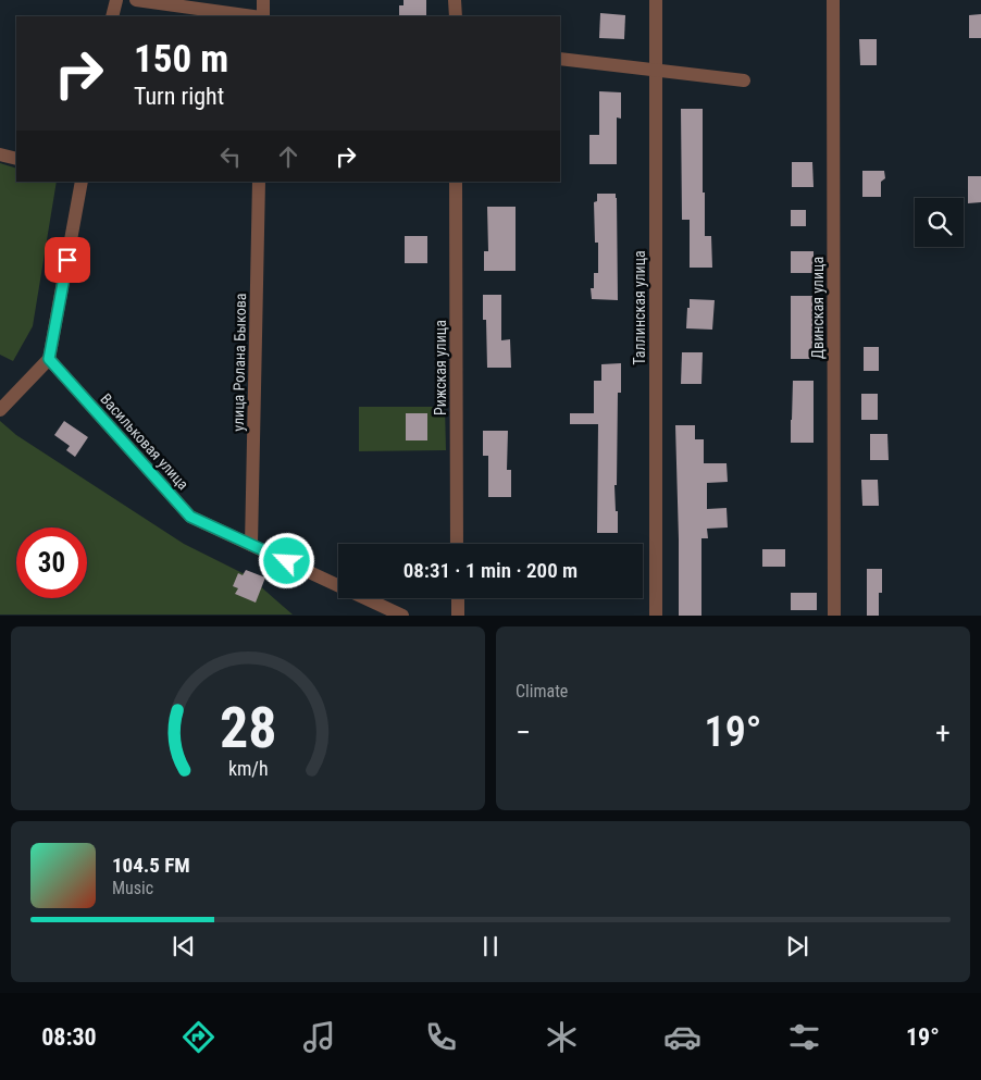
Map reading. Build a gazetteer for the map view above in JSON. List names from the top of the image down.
{
  "streets": {
    "street": [
      "Таллинская улица",
      "Двинская улица",
      "улица Ролана Быкова",
      "Рижская улица",
      "Васильковая улица"
    ]
  },
  "crossings": [
    ["улица Ролана Быкова", "Васильковая улица"]
  ],
  "page": {
    "turn": ["150 m", "Turn right"],
    "limit": "30",
    "trip": "08:31 · 1 min · 200 m",
    "tile": "Climate",
    "heat": ["−", "19°", "+"],
    "song": ["104.5 FM", "Music"],
    "tabs": ["08:30", "19°"],
    "gauge": ["28", "km/h"]
  }
}
